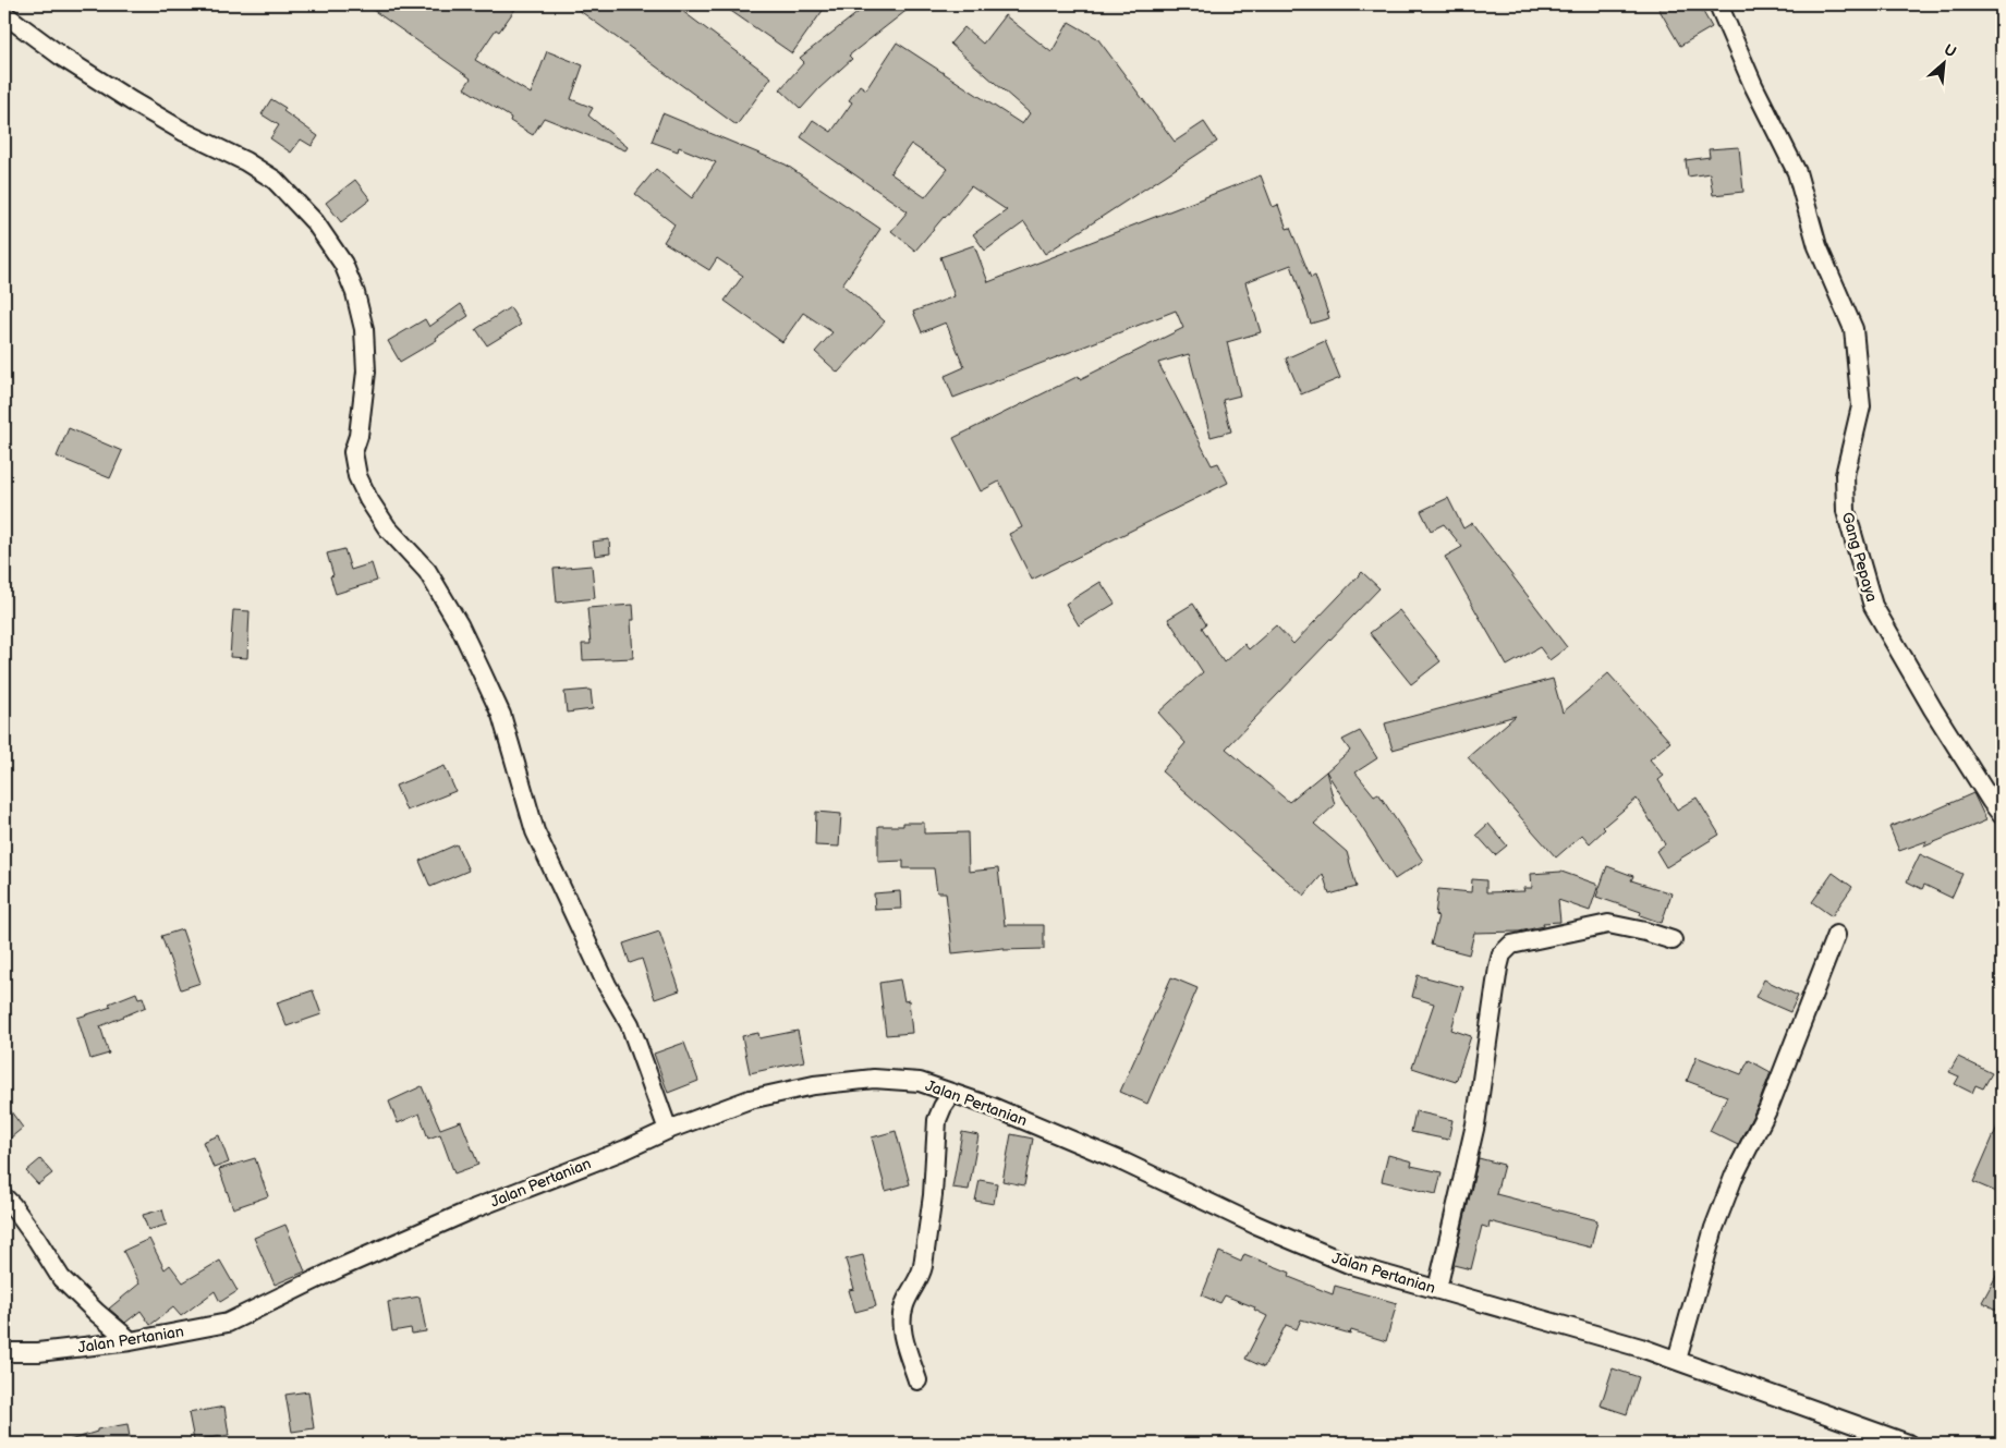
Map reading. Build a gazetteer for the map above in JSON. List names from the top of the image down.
{
  "streets": {
    "street": ["Gang Pepaya", "Jalan Pertanian"]
  },
  "north": "top right"
}
